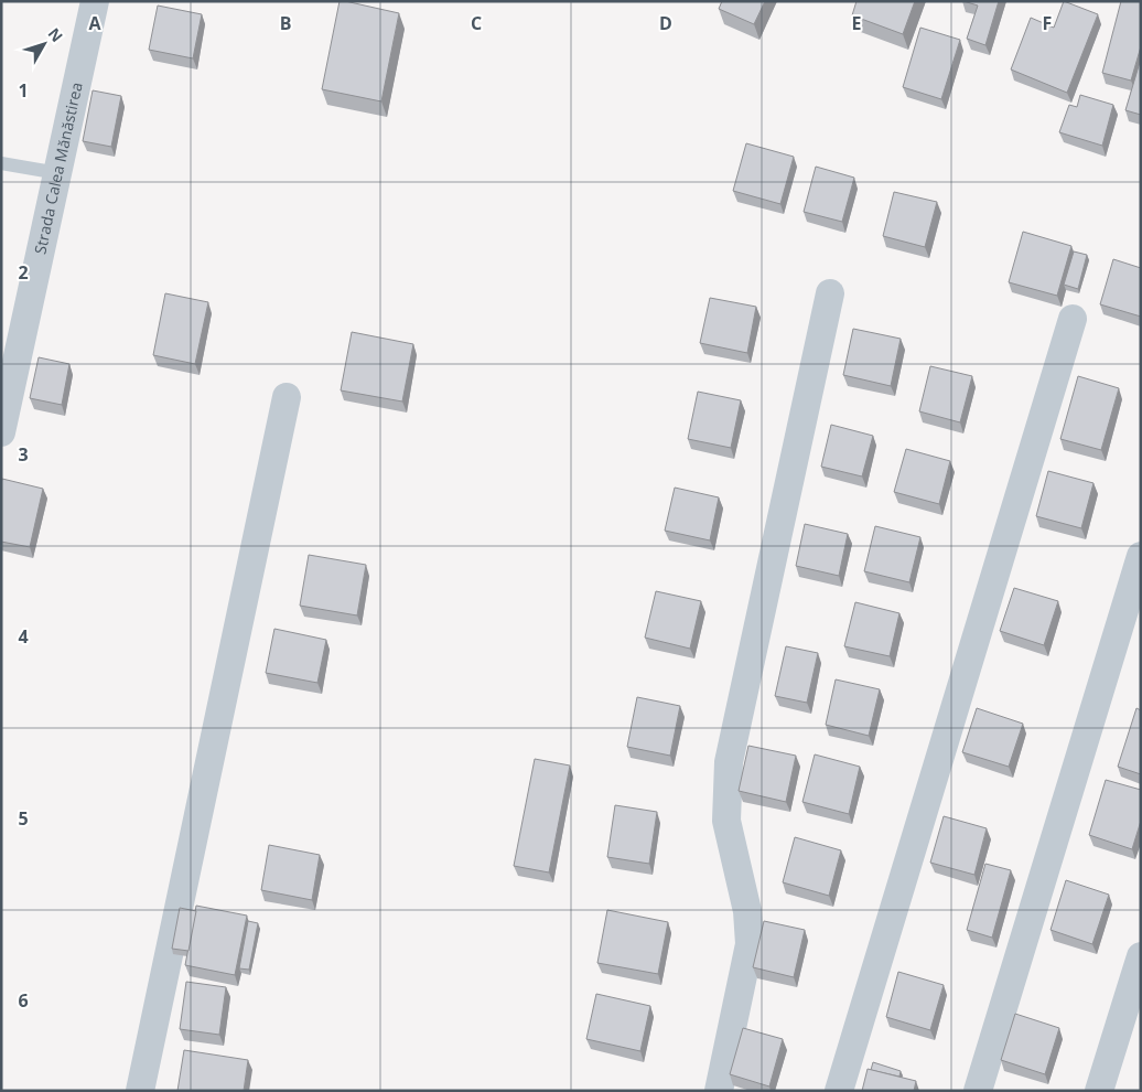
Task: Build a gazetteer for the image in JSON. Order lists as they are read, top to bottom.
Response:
{
  "streets": {
    "street": ["Strada Calea Mănăstirea"]
  },
  "north": "top right",
  "grid": {
    "columns": [
      "A",
      "B",
      "C",
      "D",
      "E",
      "F"
    ],
    "rows": [
      "1",
      "2",
      "3",
      "4",
      "5",
      "6"
    ]
  }
}
